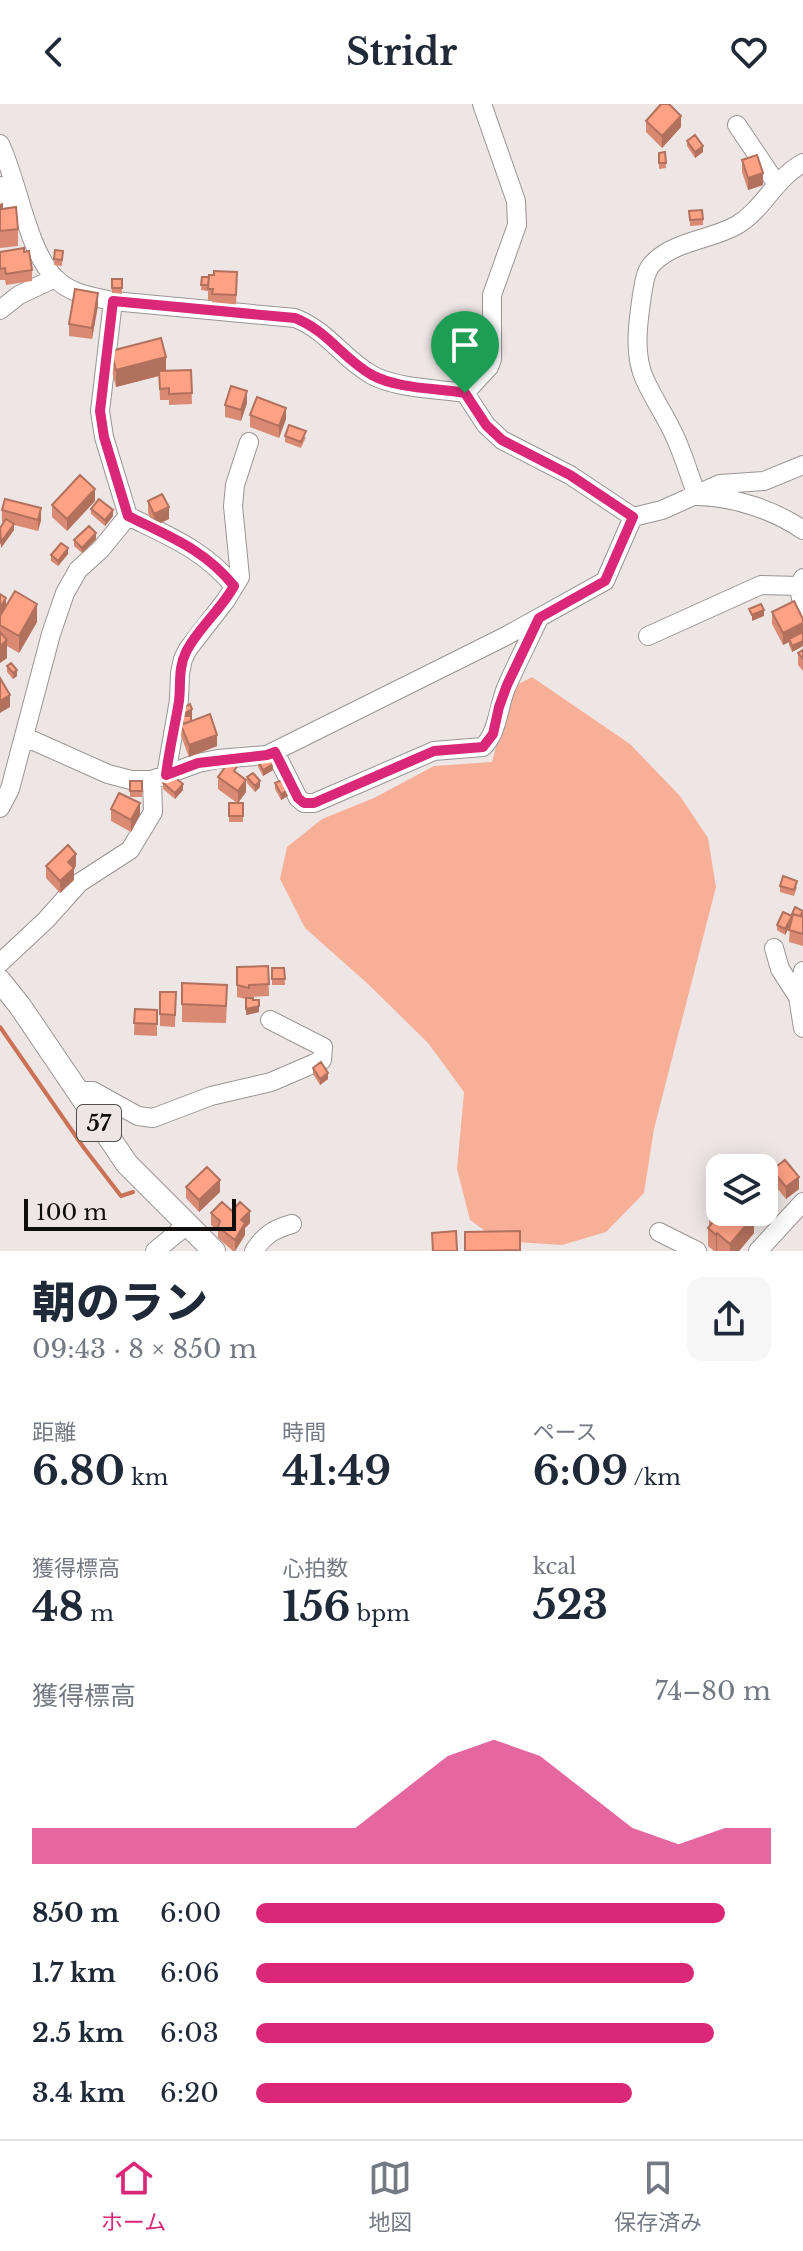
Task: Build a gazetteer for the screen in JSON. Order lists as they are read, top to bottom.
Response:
{
  "streets": {
    "main road": ["57"]
  },
  "scale_bar": "100 m",
  "page": {
    "header": "Stridr",
    "scale": "100 m",
    "heading": ["朝のラン", "09:43 · 8 × 850 m"],
    "stats": [
      ["距離", "6.80 km"],
      ["時間", "41:49"],
      ["ペース", "6:09 /km"],
      ["獲得標高", "48 m"],
      ["心拍数", "156 bpm"],
      ["kcal", "523"]
    ],
    "chart": ["獲得標高", "74–80 m"],
    "list": [
      {
        "name": "850 m",
        "note": "6:00"
      },
      {
        "name": "1.7 km",
        "note": "6:06"
      },
      {
        "name": "2.5 km",
        "note": "6:03"
      },
      {
        "name": "3.4 km",
        "note": "6:20"
      }
    ],
    "tabs": ["ホーム", "地図", "保存済み"]
  }
}
